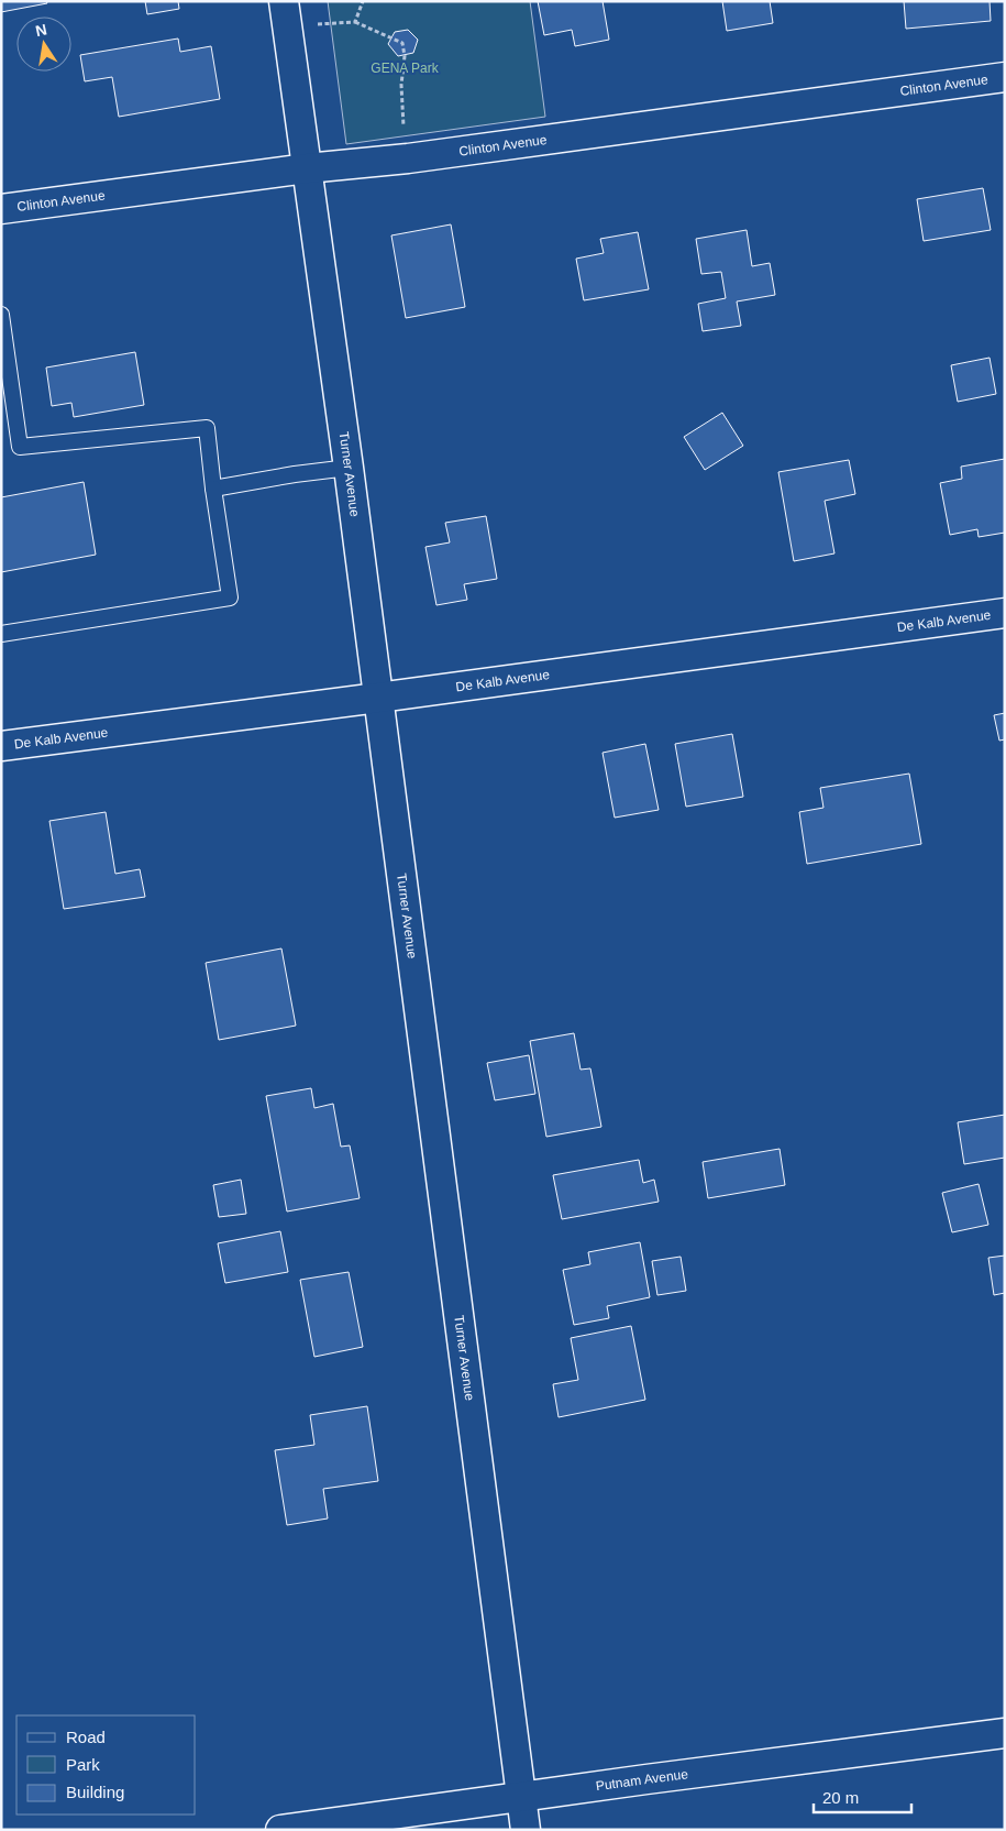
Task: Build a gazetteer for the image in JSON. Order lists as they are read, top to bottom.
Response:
{
  "streets": {
    "street": [
      "Clinton Avenue",
      "Turner Avenue",
      "De Kalb Avenue",
      "Putnam Avenue"
    ]
  },
  "crossings": [
    ["Clinton Avenue", "Turner Avenue"],
    ["Turner Avenue", "De Kalb Avenue"],
    ["Turner Avenue", "Putnam Avenue"]
  ],
  "parks": ["GENA Park"],
  "legend": ["Road", "Park", "Building"],
  "scale_bar": "20 m",
  "north": "top"
}
